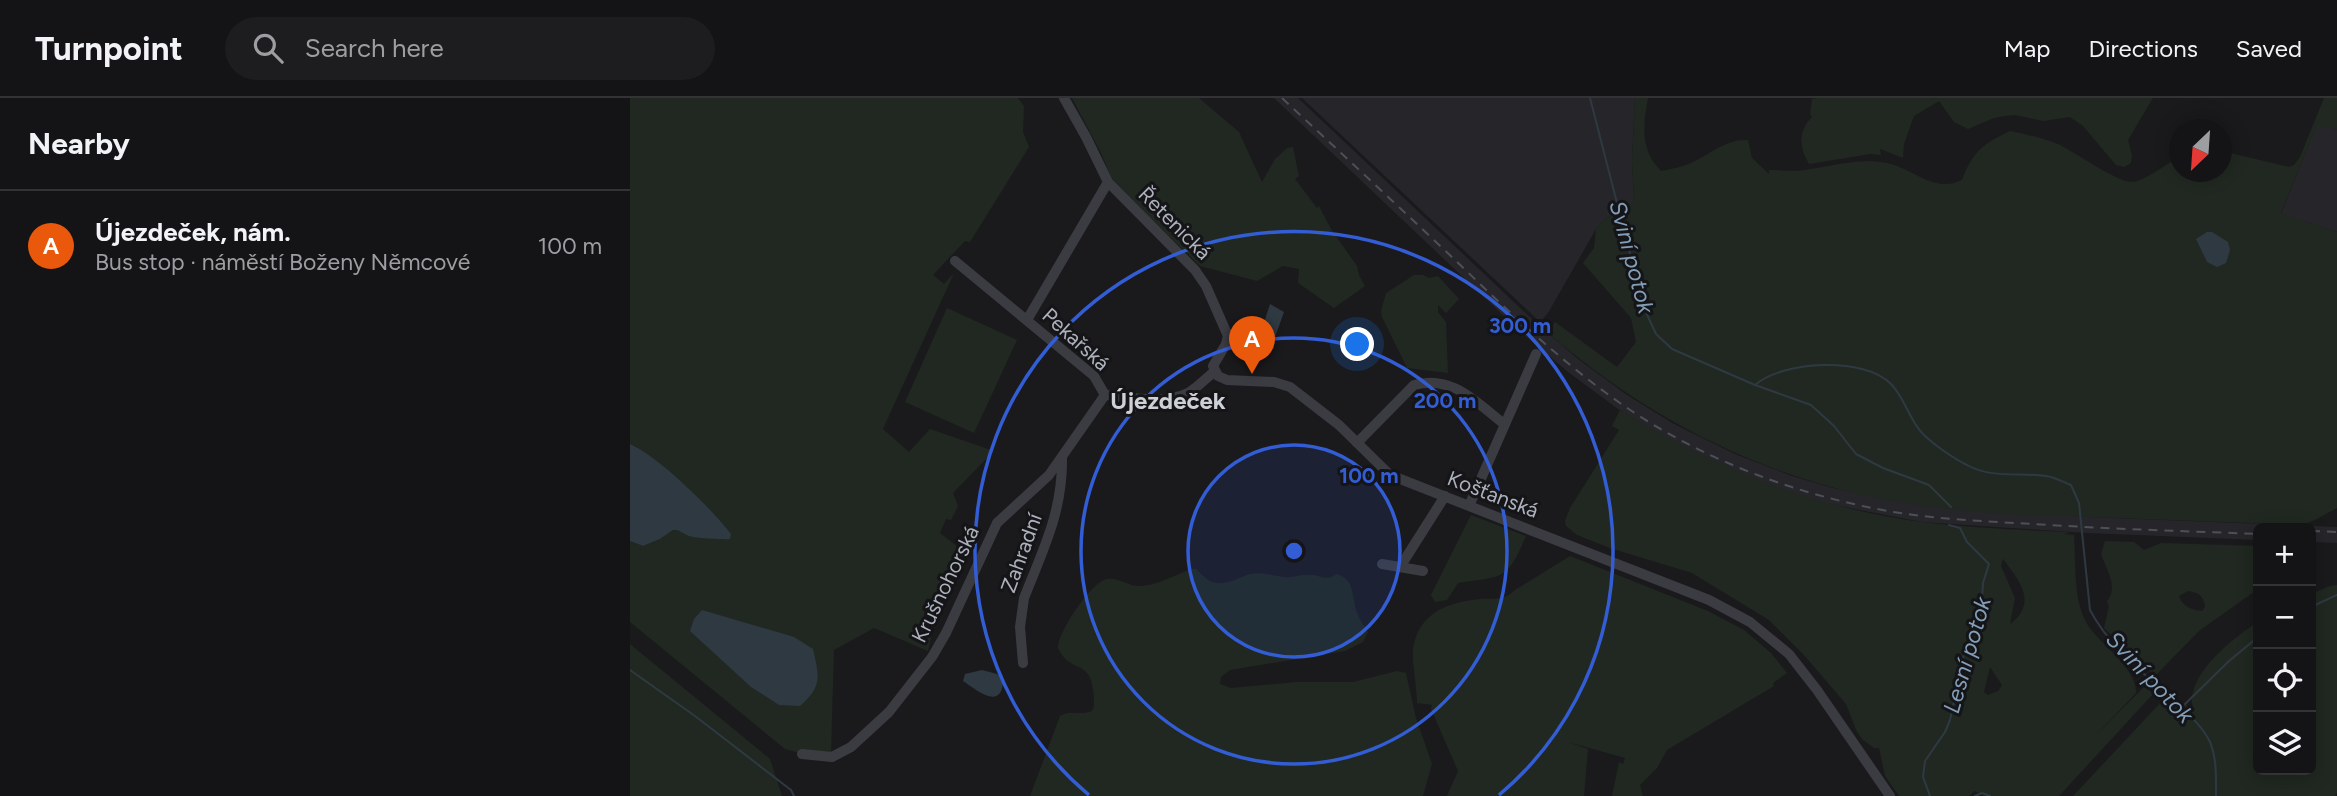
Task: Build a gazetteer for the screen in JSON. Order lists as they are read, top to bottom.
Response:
{
  "streets": {
    "street": [
      "Řetenická",
      "Pekařská",
      "Košťanská",
      "Zahradní",
      "Krušnohorská"
    ]
  },
  "crossings": [
    ["Řetenická", "Pekařská"],
    ["Řetenická", "Košťanská"],
    ["Pekařská", "Košťanská"],
    ["Pekařská", "Krušnohorská"],
    ["Zahradní", "Krušnohorská"]
  ],
  "districts": ["Újezdeček"],
  "water": ["Sviní potok", "Lesní potok"],
  "north": "bottom left",
  "page": {
    "header": "Turnpoint",
    "search": "Search here",
    "nav": ["Map", "Directions", "Saved"],
    "heading": "Nearby",
    "list": [
      {
        "mark": "A",
        "name": "Újezdeček, nám.",
        "note": "Bus stop · náměstí Boženy Němcové",
        "value": "100 m"
      }
    ],
    "pins": "A",
    "map_buttons": ["+", "−"]
  },
  "rings": ["300 m", "200 m", "100 m"]
}
